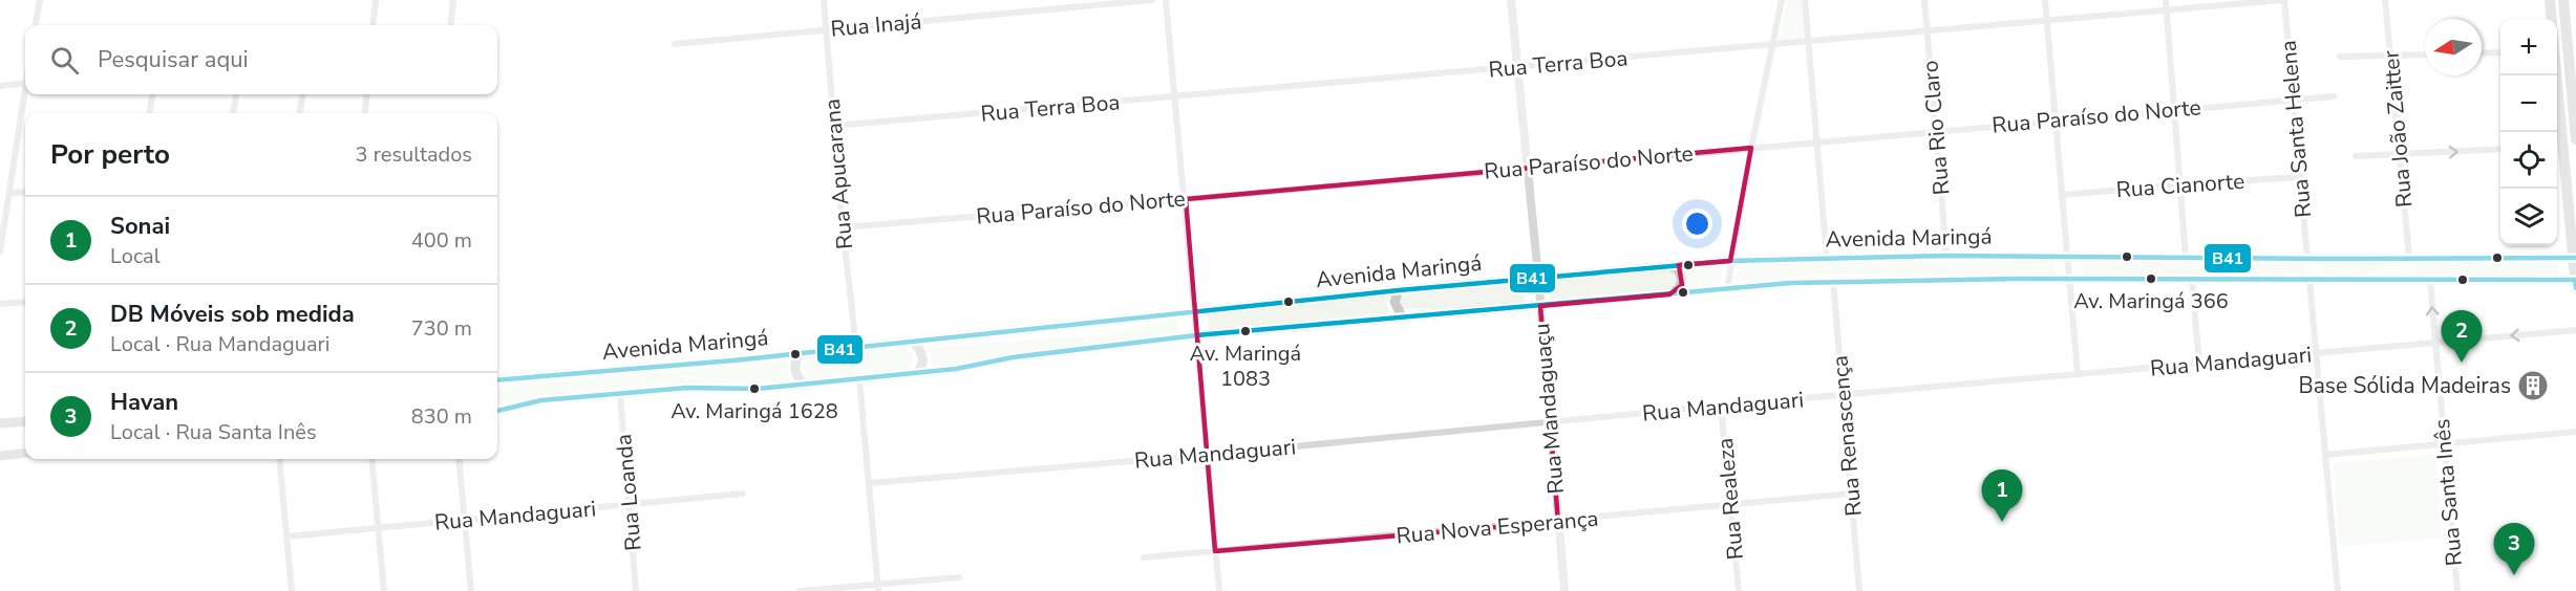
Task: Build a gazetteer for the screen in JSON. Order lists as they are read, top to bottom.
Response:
{
  "streets": {
    "main road": ["Avenida Maringá"],
    "street": [
      "Rua Inajá",
      "Rua Terra Boa",
      "Rua Paraíso do Norte",
      "Rua Rio Claro",
      "Rua Santa Helena",
      "Rua João Zaitter",
      "Rua Apucarana",
      "Rua Cianorte",
      "Rua Mandaguari",
      "Rua Mandaguaçu",
      "Rua Renascença",
      "Rua Loanda",
      "Rua Santa Inês",
      "Rua Realeza",
      "Rua Nova Esperança"
    ]
  },
  "crossings": [
    ["Rua Inajá", "Rua Apucarana"],
    ["Rua Terra Boa", "Rua Rio Claro"],
    ["Rua Terra Boa", "Rua Santa Helena"],
    ["Rua Terra Boa", "Rua Apucarana"],
    ["Rua Terra Boa", "Rua Mandaguaçu"],
    ["Rua Paraíso do Norte", "Rua Rio Claro"],
    ["Rua Paraíso do Norte", "Rua Santa Helena"],
    ["Rua Paraíso do Norte", "Rua Apucarana"],
    ["Rua Paraíso do Norte", "Rua Mandaguaçu"],
    ["Rua Rio Claro", "Avenida Maringá"],
    ["Rua Santa Helena", "Rua Cianorte"],
    ["Rua Santa Helena", "Avenida Maringá"],
    ["Rua João Zaitter", "Avenida Maringá"],
    ["Rua Apucarana", "Avenida Maringá"],
    ["Avenida Maringá", "Rua Mandaguaçu"],
    ["Avenida Maringá", "Rua Renascença"],
    ["Avenida Maringá", "Rua Loanda"],
    ["Avenida Maringá", "Rua Santa Inês"],
    ["Rua Mandaguari", "Rua Mandaguaçu"],
    ["Rua Mandaguari", "Rua Renascença"],
    ["Rua Mandaguari", "Rua Loanda"],
    ["Rua Mandaguari", "Rua Santa Inês"],
    ["Rua Mandaguari", "Rua Realeza"],
    ["Rua Mandaguaçu", "Rua Nova Esperança"],
    ["Rua Renascença", "Rua Nova Esperança"],
    ["Rua Realeza", "Rua Nova Esperança"]
  ],
  "places": {
    "other": ["Av. Maringá 366", "Av. Maringá 1083", "Av. Maringá 1628"],
    "building": ["Base Sólida Madeiras"]
  },
  "lines": ["transit line B41"],
  "north": "left",
  "page": {
    "map_buttons": ["+", "−"],
    "search": "Pesquisar aqui",
    "heading": ["Por perto", "3 resultados"],
    "list": [
      {
        "mark": "1",
        "name": "Sonai",
        "note": "Local",
        "value": "400 m"
      },
      {
        "mark": "2",
        "name": "DB Móveis sob medida",
        "note": "Local · Rua Mandaguari",
        "value": "730 m"
      },
      {
        "mark": "3",
        "name": "Havan",
        "note": "Local · Rua Santa Inês",
        "value": "830 m"
      }
    ],
    "pins": ["2", "1", "3"]
  }
}
